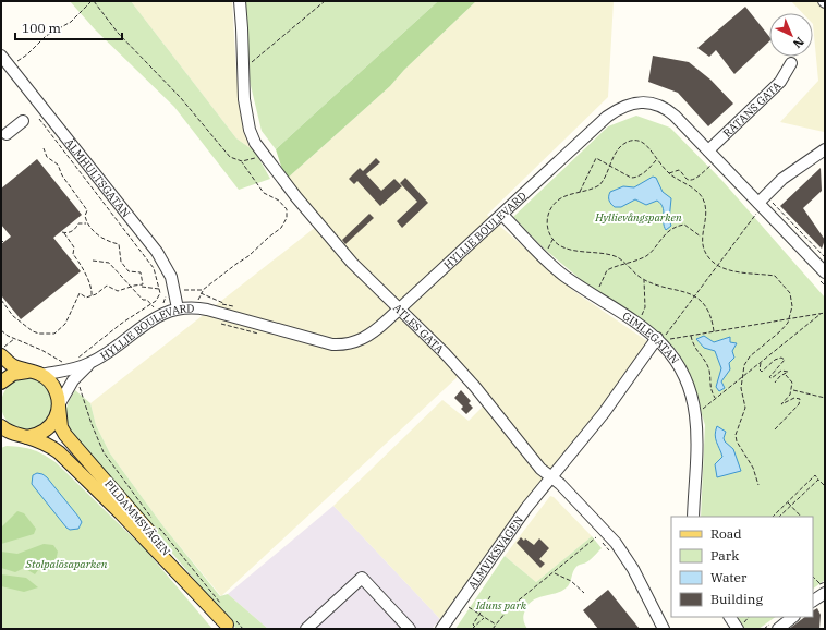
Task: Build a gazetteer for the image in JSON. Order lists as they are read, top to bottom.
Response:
{
  "streets": {
    "main road": ["PILDAMMSVÄGEN"],
    "street": [
      "RÄTANS GATA",
      "ÄLMHULTSGATAN",
      "HYLLIE BOULEVARD",
      "ATLES GATA",
      "GIMLEGATAN",
      "ALMVIKSVÄGEN"
    ]
  },
  "crossings": [
    ["RÄTANS GATA", "HYLLIE BOULEVARD"],
    ["ÄLMHULTSGATAN", "HYLLIE BOULEVARD"],
    ["HYLLIE BOULEVARD", "ATLES GATA"],
    ["HYLLIE BOULEVARD", "GIMLEGATAN"],
    ["HYLLIE BOULEVARD", "PILDAMMSVÄGEN"],
    ["ATLES GATA", "ALMVIKSVÄGEN"],
    ["GIMLEGATAN", "ALMVIKSVÄGEN"]
  ],
  "parks": ["Hyllievångsparken", "Stolpalösaparken", "Iduns park"],
  "legend": [
    "Road",
    "Park",
    "Water",
    "Building"
  ],
  "scale_bar": "100 m",
  "north": "bottom right"
}
